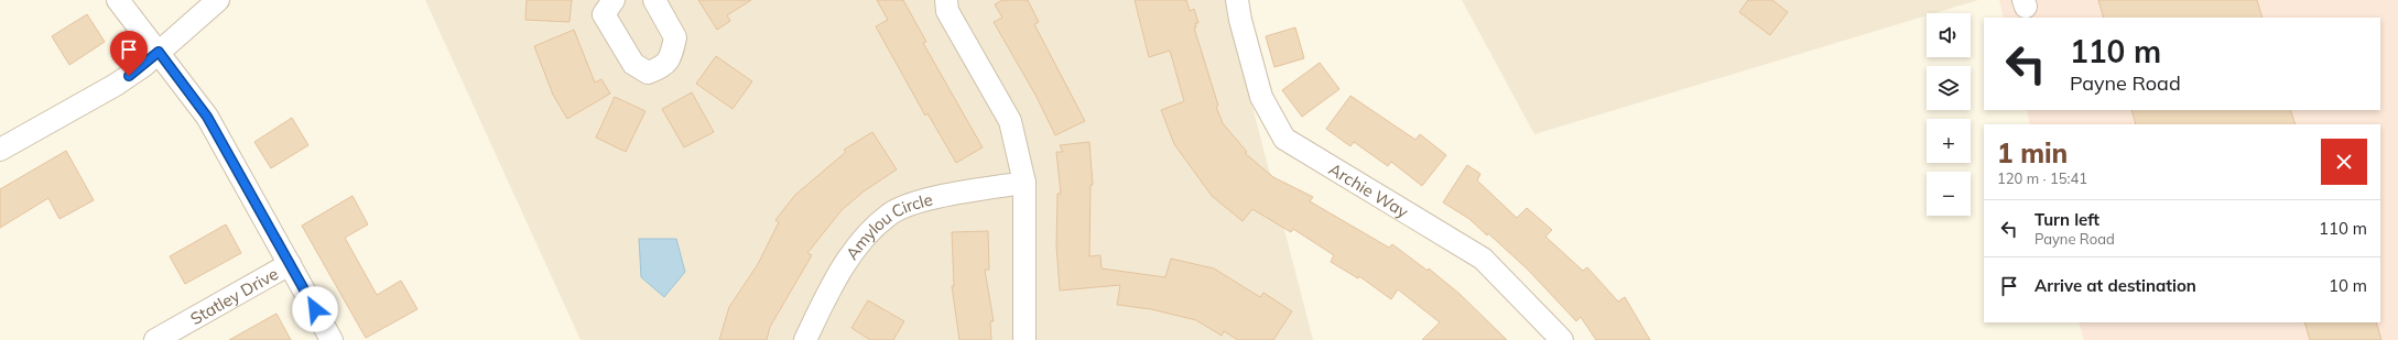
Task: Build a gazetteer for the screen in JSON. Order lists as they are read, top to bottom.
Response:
{
  "streets": {
    "street": ["Archie Way", "Amylou Circle", "Statley Drive"]
  },
  "page": {
    "map_buttons": ["+", "−"],
    "turn": ["110 m", "Payne Road"],
    "heading": ["1 min", "120 m · 15:41"],
    "list": [
      {
        "name": "Turn left",
        "note": "Payne Road",
        "value": "110 m"
      },
      {
        "name": "Arrive at destination",
        "value": "10 m"
      }
    ]
  }
}
